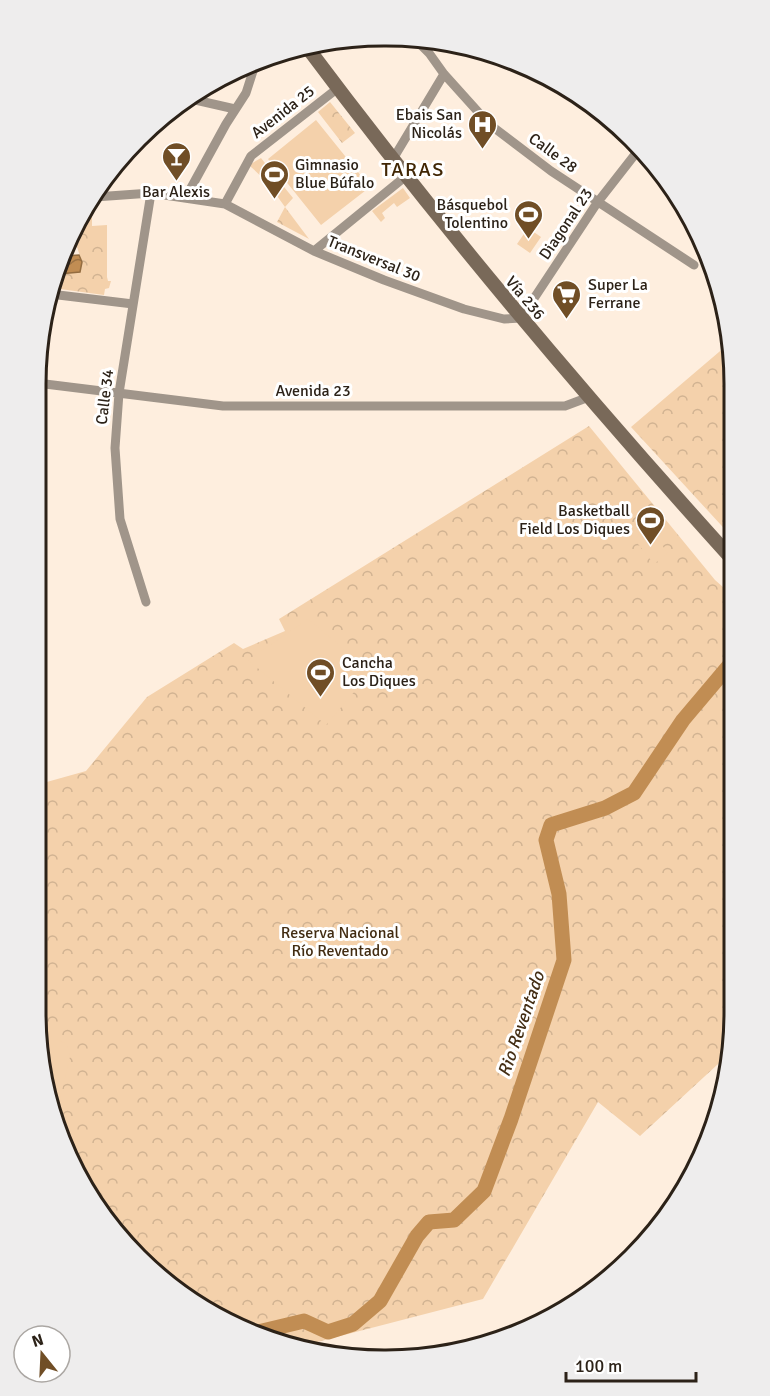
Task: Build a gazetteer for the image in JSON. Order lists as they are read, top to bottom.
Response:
{
  "streets": {
    "main road": ["Vía 236"],
    "street": [
      "Avenida 25",
      "Calle 28",
      "Diagonal 23",
      "Transversal 30",
      "Avenida 23",
      "Calle 34"
    ]
  },
  "crossings": [
    ["Avenida 25", "Transversal 30"],
    ["Avenida 25", "Vía 236"],
    ["Calle 28", "Diagonal 23"],
    ["Diagonal 23", "Transversal 30"],
    ["Diagonal 23", "Vía 236"],
    ["Transversal 30", "Vía 236"],
    ["Vía 236", "Avenida 23"],
    ["Avenida 23", "Calle 34"]
  ],
  "districts": ["TARAS"],
  "water": ["Rio Reventado"],
  "parks": ["Reserva Nacional Río Reventado"],
  "places": {
    "hospital": ["Ebais San Nicolás"],
    "bar": ["Bar Alexis"],
    "sports": [
      "Gimnasio Blue Búfalo",
      "Básquebol Tolentino",
      "Basketball Field Los Diques",
      "Cancha Los Diques"
    ],
    "supermarket": ["Super La Ferrane"]
  },
  "scale_bar": "100 m",
  "north": "top"
}
